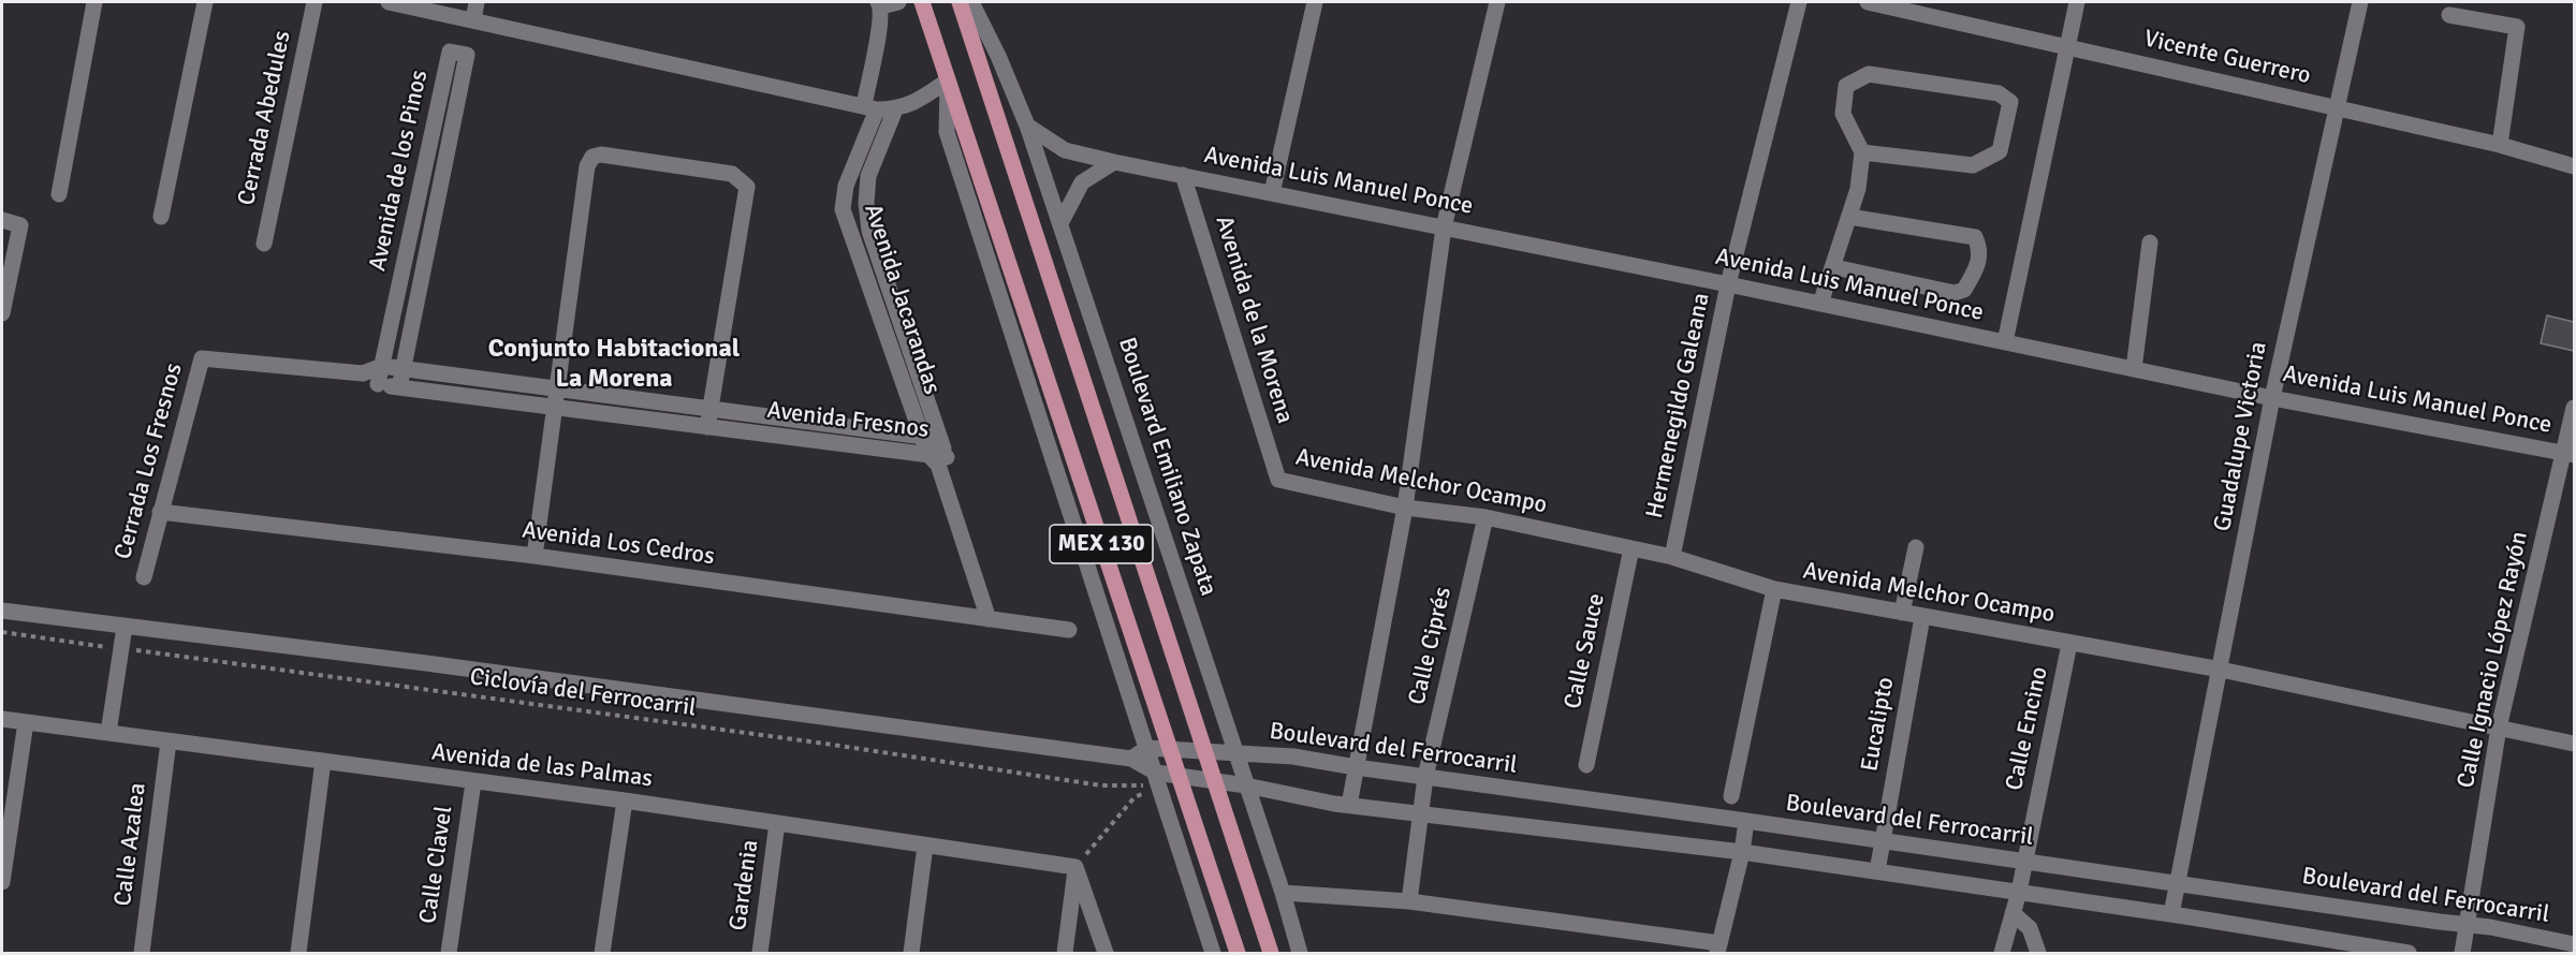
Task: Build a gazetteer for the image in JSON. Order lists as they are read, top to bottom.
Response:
{
  "streets": {
    "main road": ["MEX 130"],
    "street": [
      "Vicente Guerrero",
      "Cerrada Abedules",
      "Avenida de los Pinos",
      "Avenida Luis Manuel Ponce",
      "Avenida Jacarandas",
      "Avenida de la Morena",
      "Hermenegildo Galeana",
      "Avenida Fresnos",
      "Guadalupe Victoria",
      "Cerrada Los Fresnos",
      "Boulevard Emiliano Zapata",
      "Avenida Melchor Ocampo",
      "Avenida Los Cedros",
      "Calle Ciprés",
      "Calle Sauce",
      "Calle Ignacio López Rayón",
      "Eucalipto",
      "Calle Encino",
      "Boulevard del Ferrocarril",
      "Avenida de las Palmas",
      "Calle Azalea",
      "Calle Clavel",
      "Gardenia"
    ],
    "path": ["Ciclovía del Ferrocarril"]
  },
  "crossings": [
    ["Vicente Guerrero", "Guadalupe Victoria"],
    ["Avenida de los Pinos", "Avenida Fresnos"],
    ["Avenida Luis Manuel Ponce", "Avenida de la Morena"],
    ["Avenida Luis Manuel Ponce", "Hermenegildo Galeana"],
    ["Avenida Luis Manuel Ponce", "Guadalupe Victoria"],
    ["Avenida Luis Manuel Ponce", "Boulevard Emiliano Zapata"],
    ["Avenida Luis Manuel Ponce", "Calle Ignacio López Rayón"],
    ["Avenida Jacarandas", "Avenida Fresnos"],
    ["Avenida Jacarandas", "Avenida Los Cedros"],
    ["Avenida de la Morena", "Avenida Melchor Ocampo"],
    ["Hermenegildo Galeana", "Avenida Melchor Ocampo"],
    ["Avenida Fresnos", "Cerrada Los Fresnos"],
    ["Guadalupe Victoria", "Avenida Melchor Ocampo"],
    ["Guadalupe Victoria", "Boulevard del Ferrocarril"],
    ["Cerrada Los Fresnos", "Avenida Los Cedros"],
    ["Boulevard Emiliano Zapata", "Boulevard del Ferrocarril"],
    ["Avenida Melchor Ocampo", "Calle Ciprés"],
    ["Avenida Melchor Ocampo", "Calle Sauce"],
    ["Avenida Melchor Ocampo", "Calle Ignacio López Rayón"],
    ["Avenida Melchor Ocampo", "Eucalipto"],
    ["Avenida Melchor Ocampo", "Calle Encino"],
    ["Calle Ciprés", "Boulevard del Ferrocarril"],
    ["Calle Ignacio López Rayón", "Boulevard del Ferrocarril"],
    ["Eucalipto", "Boulevard del Ferrocarril"],
    ["Calle Encino", "Boulevard del Ferrocarril"],
    ["Avenida de las Palmas", "Calle Azalea"],
    ["Avenida de las Palmas", "Calle Clavel"],
    ["Avenida de las Palmas", "Gardenia"]
  ],
  "districts": ["Conjunto Habitacional La Morena"]
}
